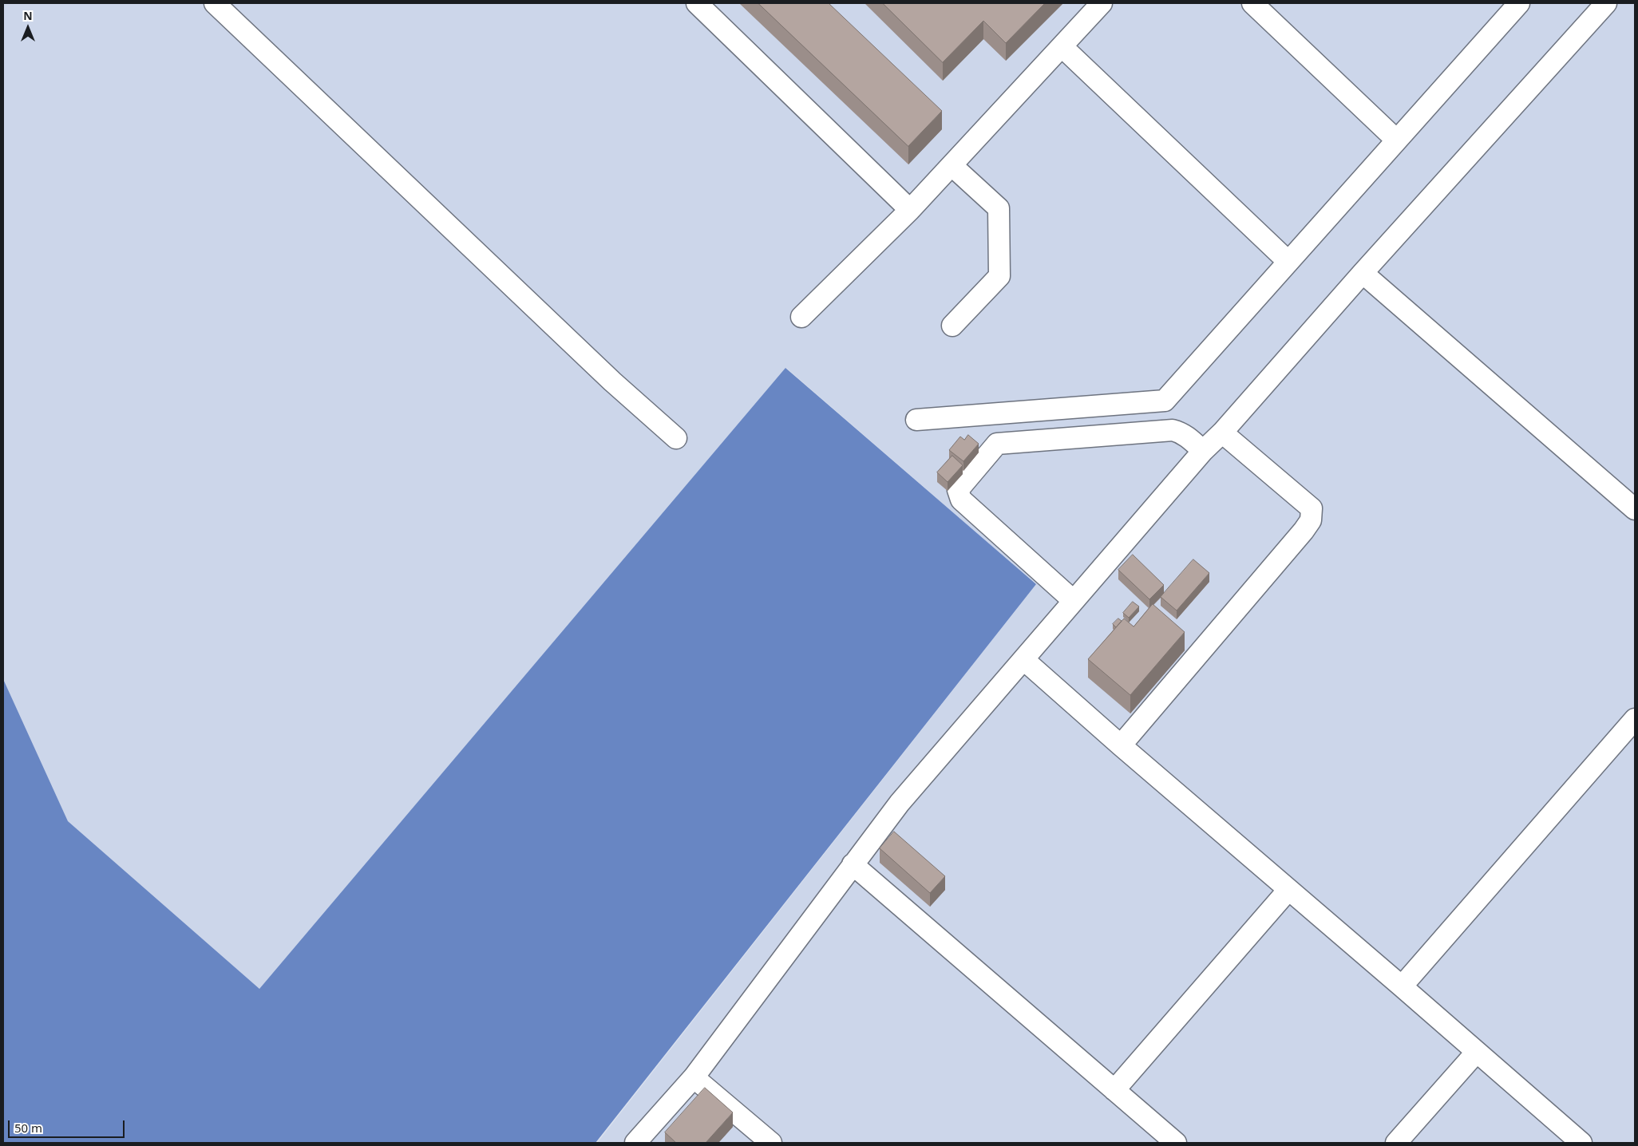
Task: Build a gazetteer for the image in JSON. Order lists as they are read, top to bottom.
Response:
{
  "scale_bar": "50 m",
  "north": "top"
}
